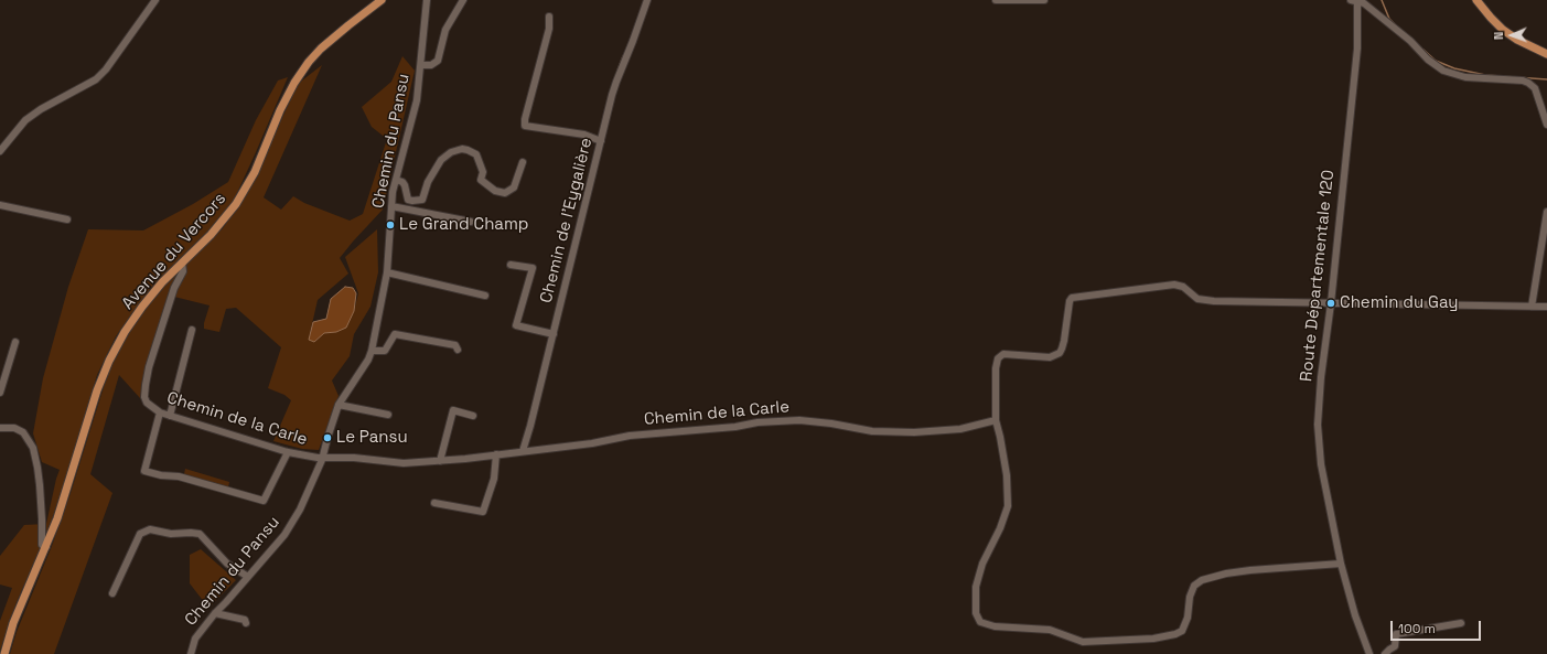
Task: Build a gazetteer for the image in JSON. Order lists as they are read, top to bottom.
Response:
{
  "streets": {
    "main road": ["Avenue du Vercors"],
    "street": [
      "Chemin du Pansu",
      "Chemin de l'Eygalière",
      "Route Départementale 120",
      "Chemin de la Carle"
    ]
  },
  "crossings": [
    ["Chemin du Pansu", "Chemin de la Carle"],
    ["Chemin de l'Eygalière", "Chemin de la Carle"],
    ["Avenue du Vercors", "Chemin de la Carle"]
  ],
  "places": ["Le Grand Champ", "Chemin du Gay", "Le Pansu"],
  "scale_bar": "100 m",
  "north": "left"
}
